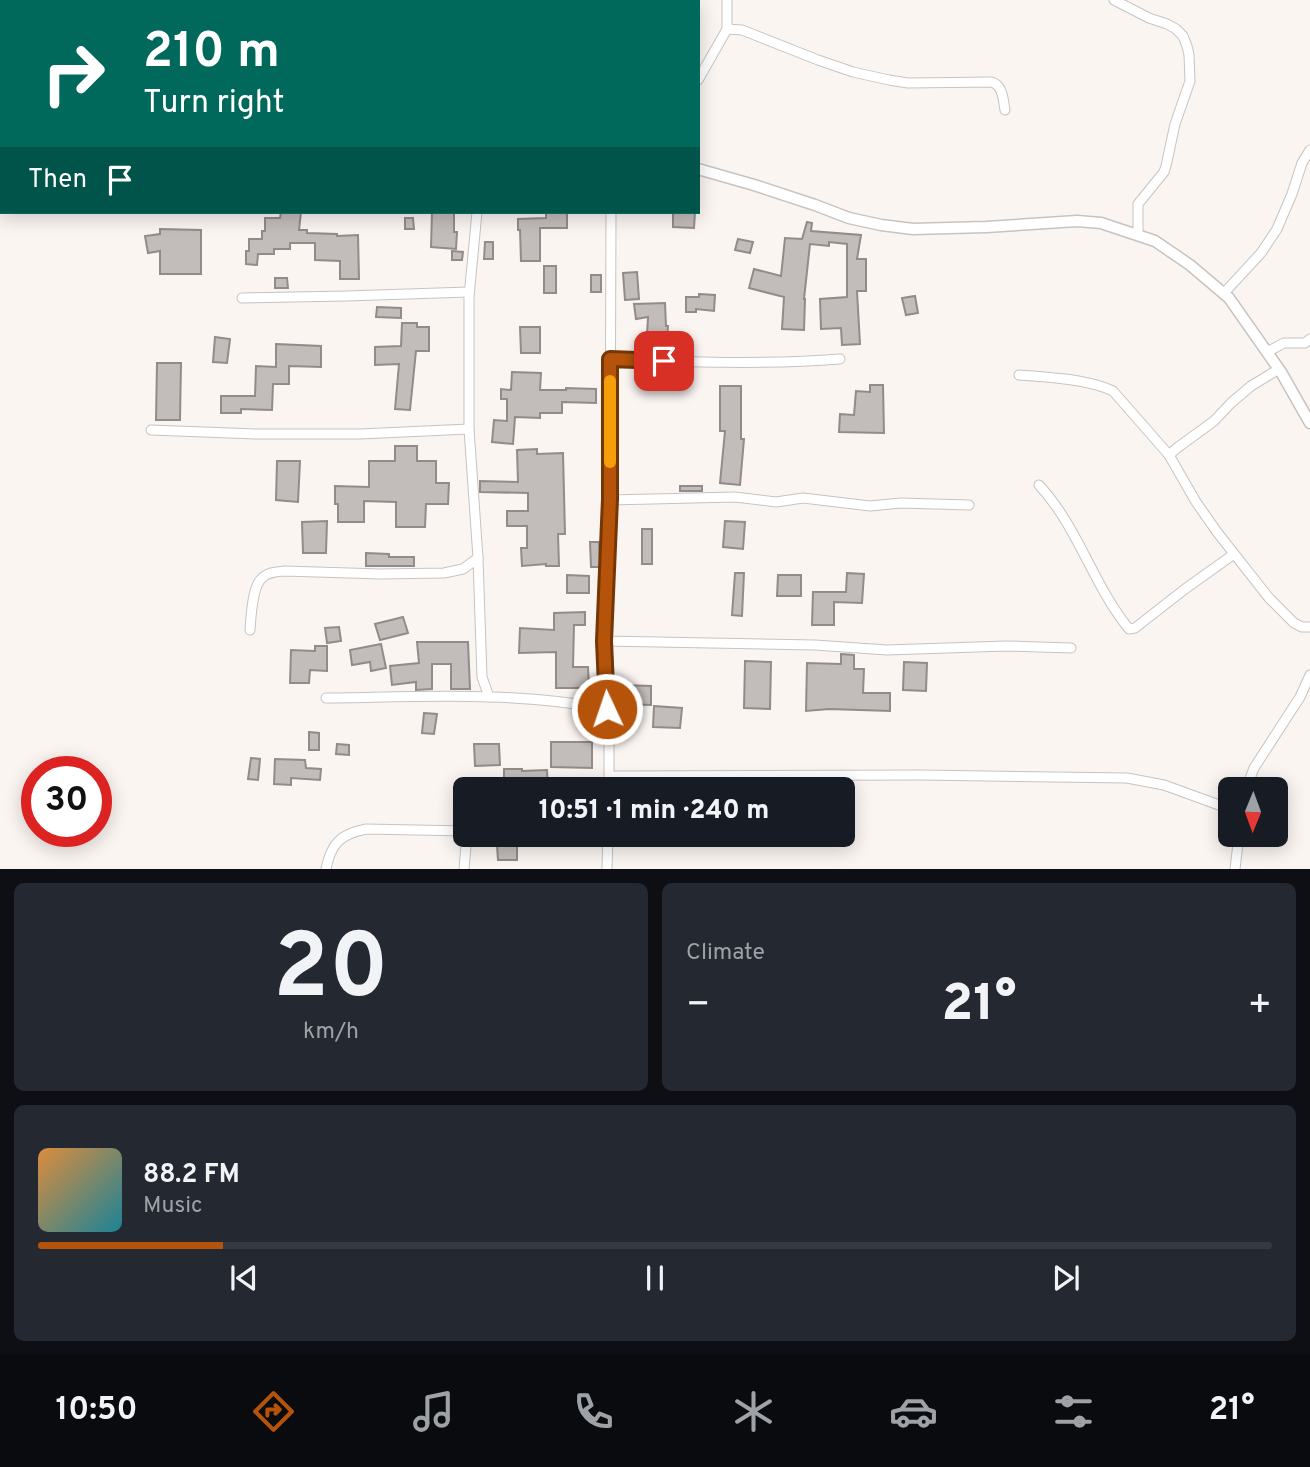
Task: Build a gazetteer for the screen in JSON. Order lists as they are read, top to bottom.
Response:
{
  "north": "bottom",
  "page": {
    "turn": ["210 m", "Turn right"],
    "then": "Then",
    "limit": "30",
    "trip": "10:51 · 1 min · 240 m",
    "tile": [
      ["20", "km/h"],
      "Climate"
    ],
    "heat": ["−", "21°", "+"],
    "song": ["88.2 FM", "Music"],
    "tabs": ["10:50", "21°"]
  }
}
